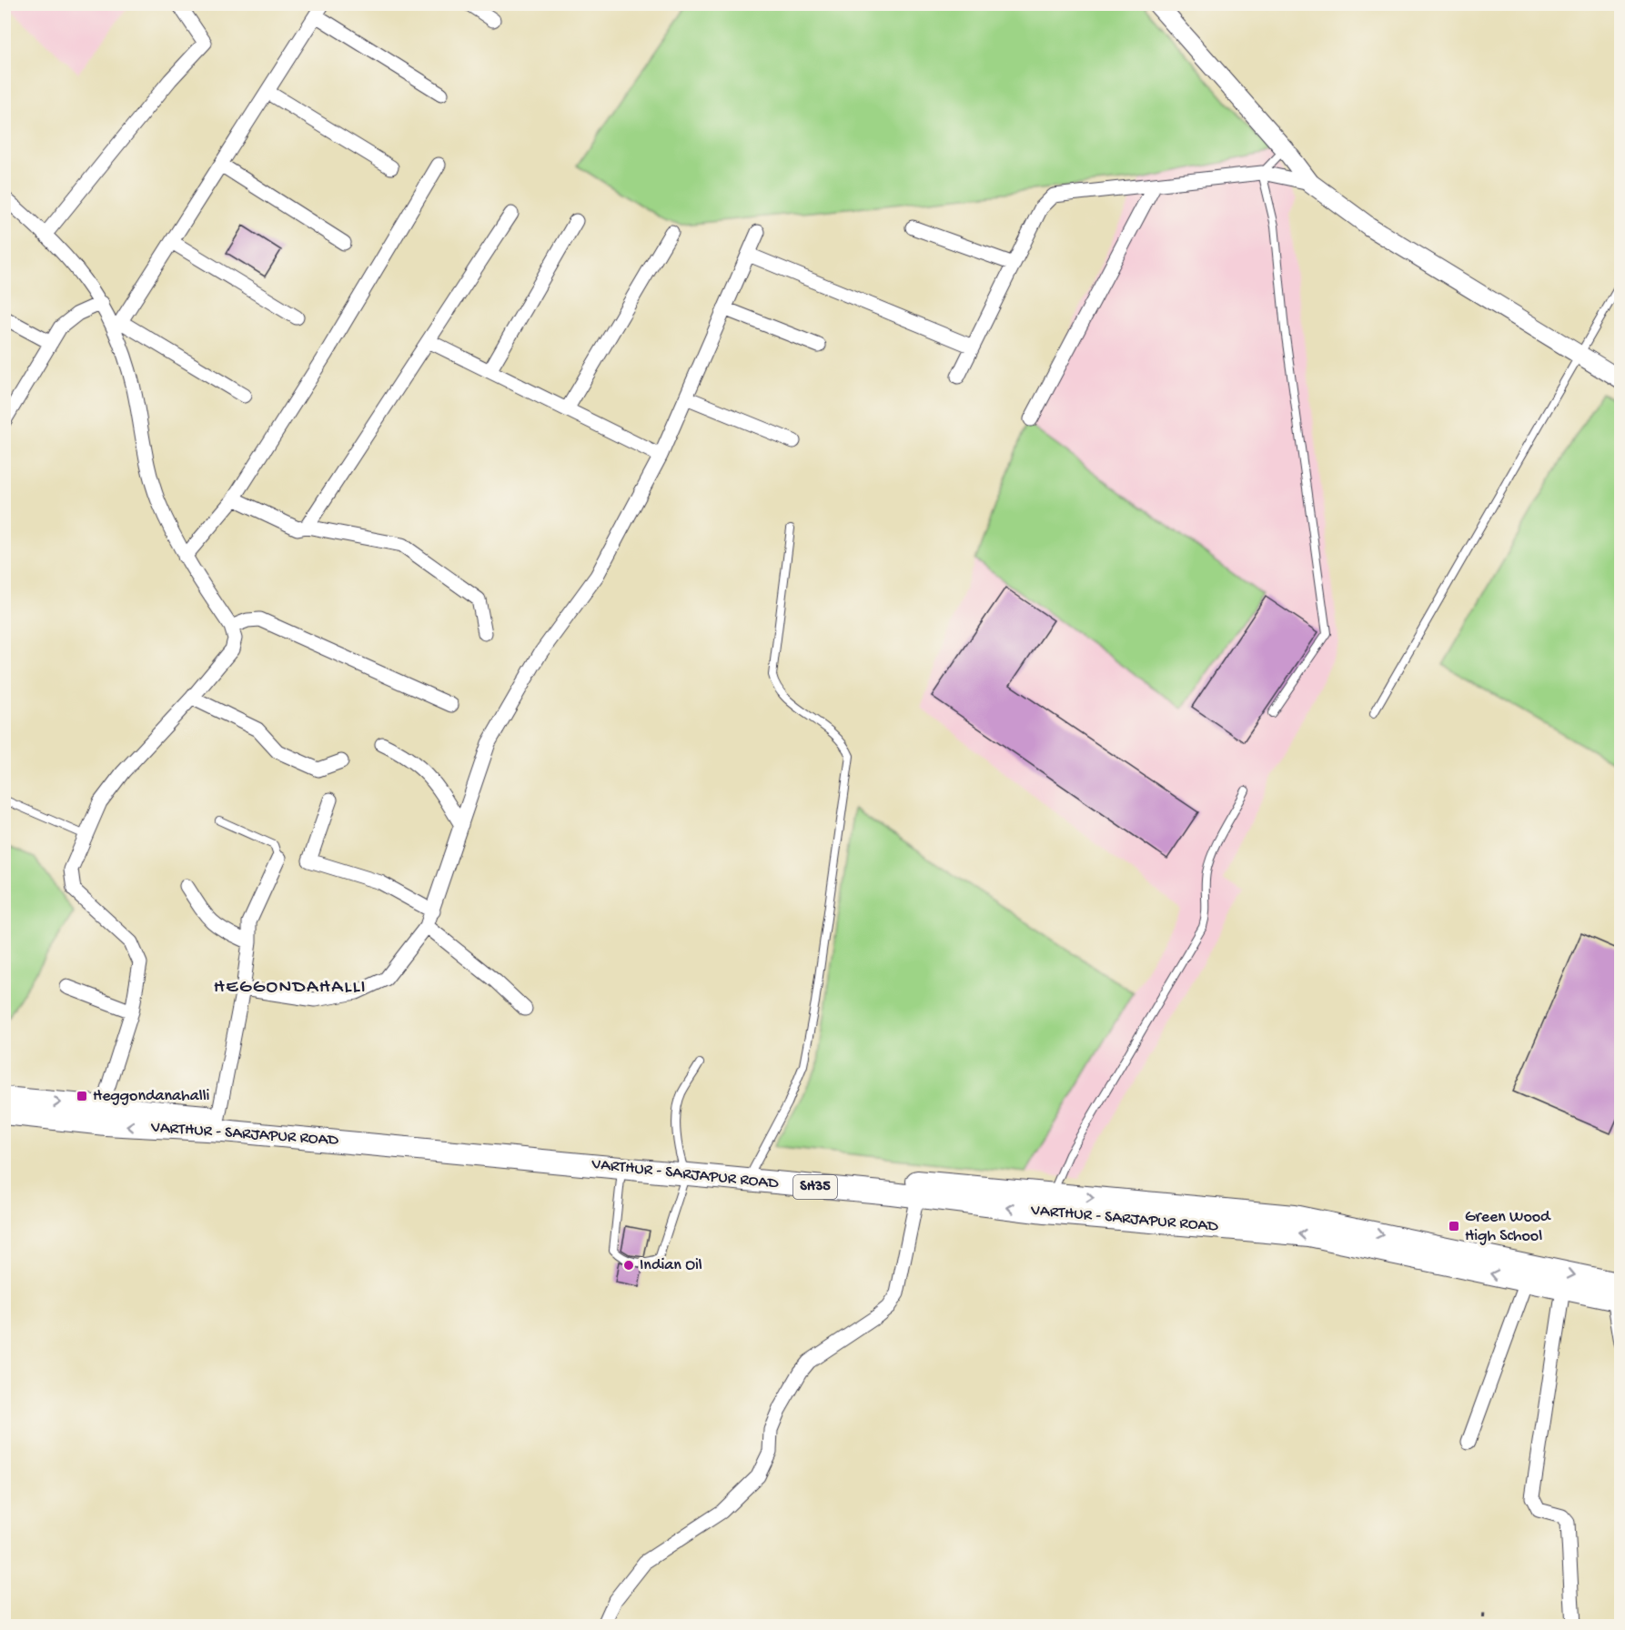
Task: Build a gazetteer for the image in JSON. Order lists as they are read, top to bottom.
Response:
{
  "streets": {
    "main road": ["VARTHUR - SARJAPUR ROAD", "SH35"]
  },
  "districts": ["HEGGONDAHALLI"],
  "places": {
    "transit": ["Heggondanahalli", "Green Wood High School"],
    "other": ["Indian Oil"]
  }
}
